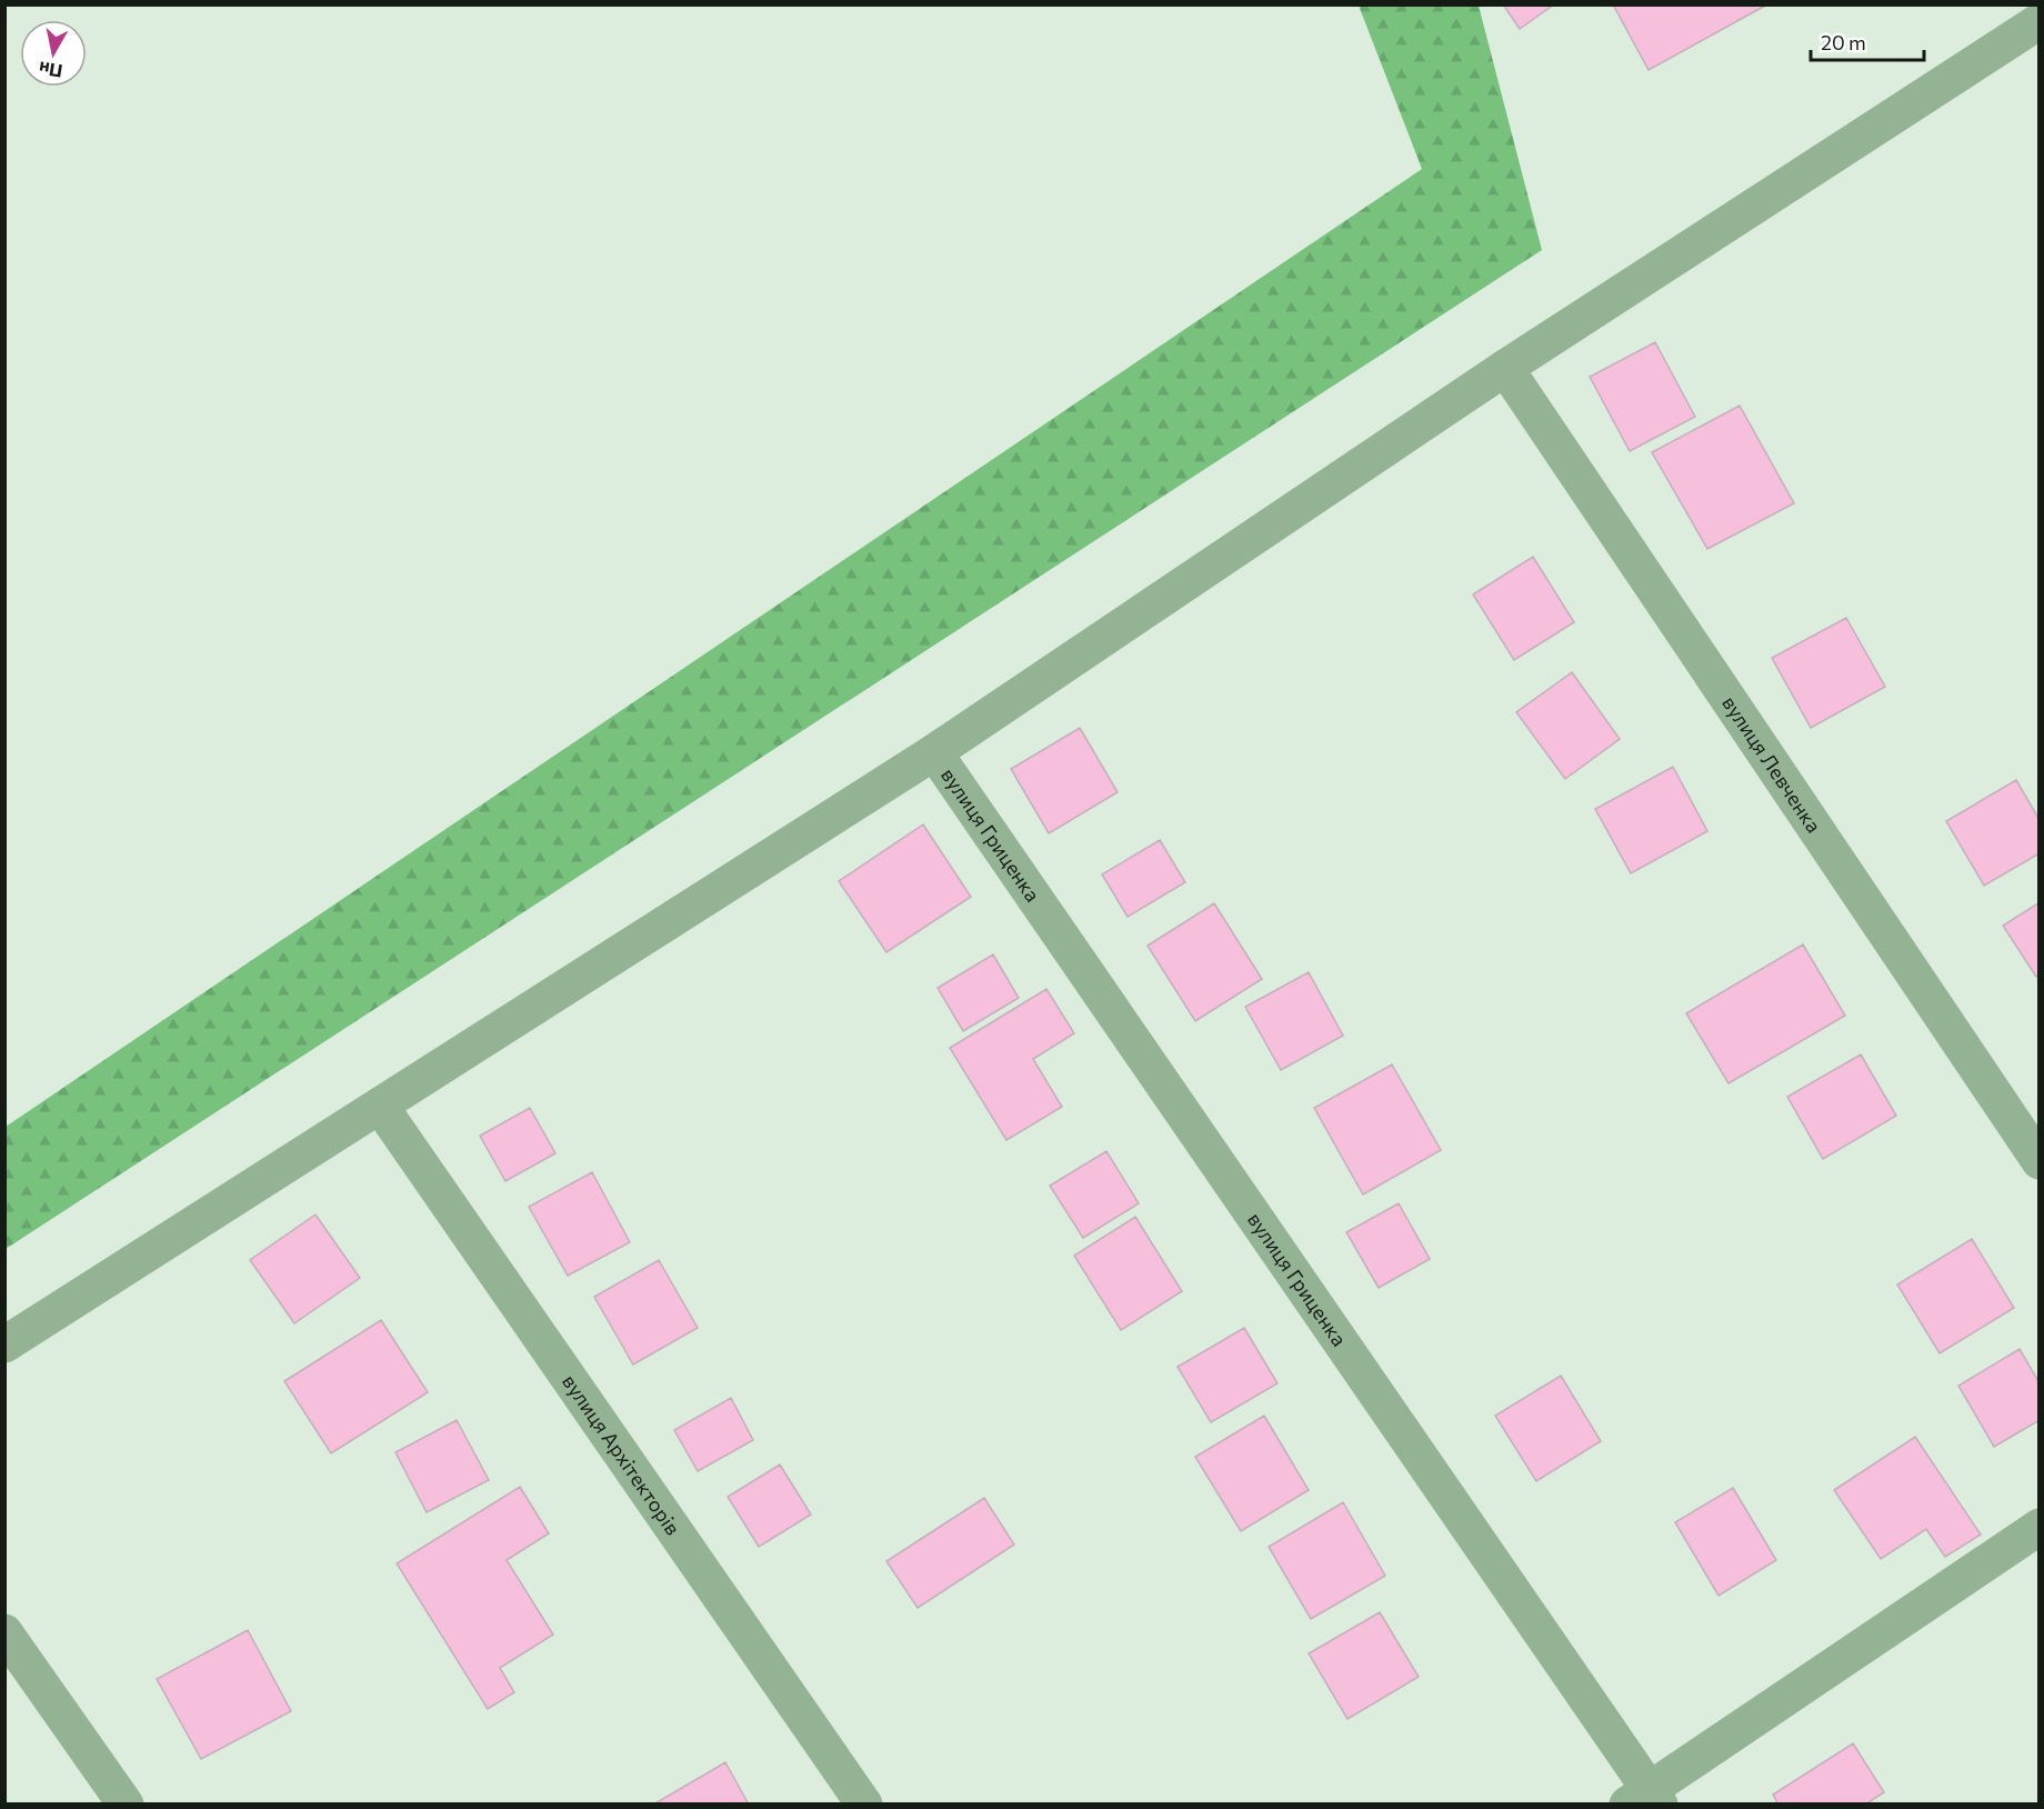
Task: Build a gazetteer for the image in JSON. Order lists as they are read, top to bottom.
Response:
{
  "streets": {
    "street": ["вулиця Левченка", "вулиця Гриценка", "вулиця Архітекторів"]
  },
  "scale_bar": "20 m",
  "north": "bottom"
}
